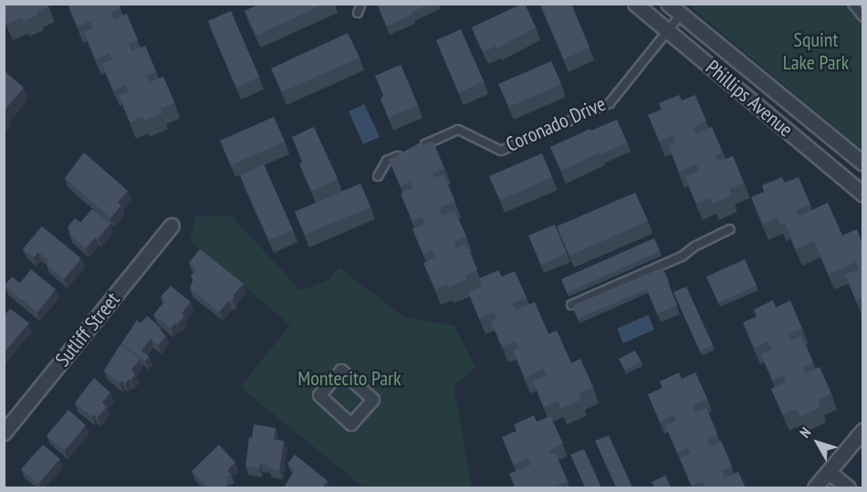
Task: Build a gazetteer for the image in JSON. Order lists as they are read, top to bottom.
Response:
{
  "streets": {
    "street": ["Phillips Avenue", "Sutliff Street"],
    "lane": ["Coronado Drive"]
  },
  "crossings": [
    ["Phillips Avenue", "Coronado Drive"]
  ],
  "parks": ["Squint Lake Park", "Montecito Park"],
  "north": "top left"
}
